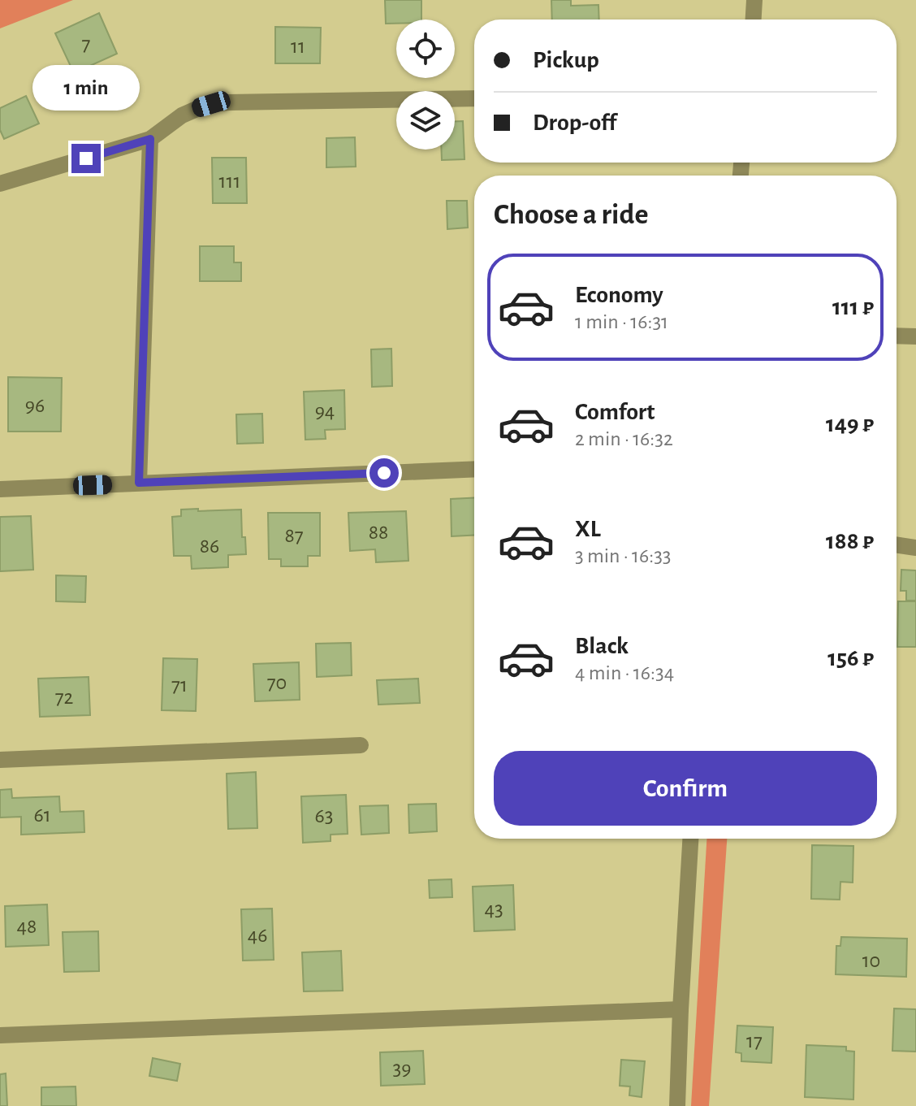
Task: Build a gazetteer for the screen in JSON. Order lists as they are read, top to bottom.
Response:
{
  "house_numbers": [
    "7",
    "11",
    "111",
    "96",
    "94",
    "88",
    "87",
    "86",
    "70",
    "71",
    "72",
    "61",
    "63",
    "43",
    "48",
    "46",
    "10",
    "17",
    "39"
  ],
  "page": {
    "banner": ["Pickup", "Drop-off"],
    "bubble": "1 min",
    "heading": "Choose a ride",
    "list": [
      {
        "name": "Economy",
        "note": "1 min · 16:31",
        "value": "111 ₽"
      },
      {
        "name": "Comfort",
        "note": "2 min · 16:32",
        "value": "149 ₽"
      },
      {
        "name": "XL",
        "note": "3 min · 16:33",
        "value": "188 ₽"
      },
      {
        "name": "Black",
        "note": "4 min · 16:34",
        "value": "156 ₽"
      }
    ],
    "buttons": "Confirm"
  }
}
